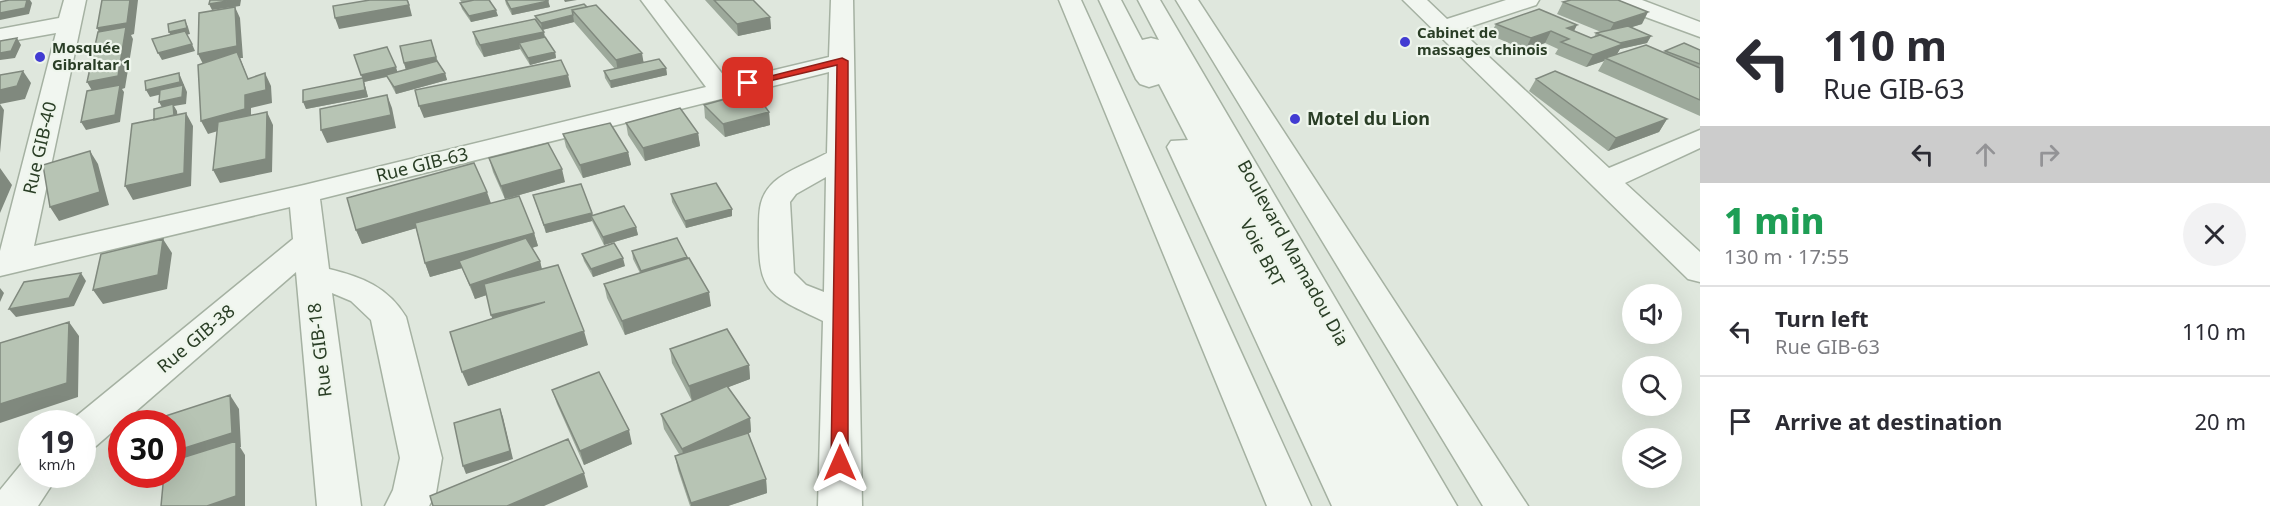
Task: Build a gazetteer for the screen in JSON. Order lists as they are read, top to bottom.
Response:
{
  "streets": {
    "street": [
      "Rue GIB-40",
      "Rue GIB-63",
      "Voie BRT",
      "Boulevard Mamadou Dia",
      "Rue GIB-38",
      "Rue GIB-18"
    ]
  },
  "crossings": [
    ["Rue GIB-40", "Rue GIB-63"],
    ["Rue GIB-63", "Rue GIB-18"],
    ["Rue GIB-38", "Rue GIB-18"]
  ],
  "places": ["Cabinet de massages chinois", "Mosquée Gibraltar 1", "Motel du Lion"],
  "page": {
    "turn": ["110 m", "Rue GIB-63"],
    "heading": ["1 min", "130 m · 17:55"],
    "list": [
      {
        "name": "Turn left",
        "note": "Rue GIB-63",
        "value": "110 m"
      },
      {
        "name": "Arrive at destination",
        "value": "20 m"
      }
    ],
    "speed": "19 km/h",
    "limit": "30"
  }
}
